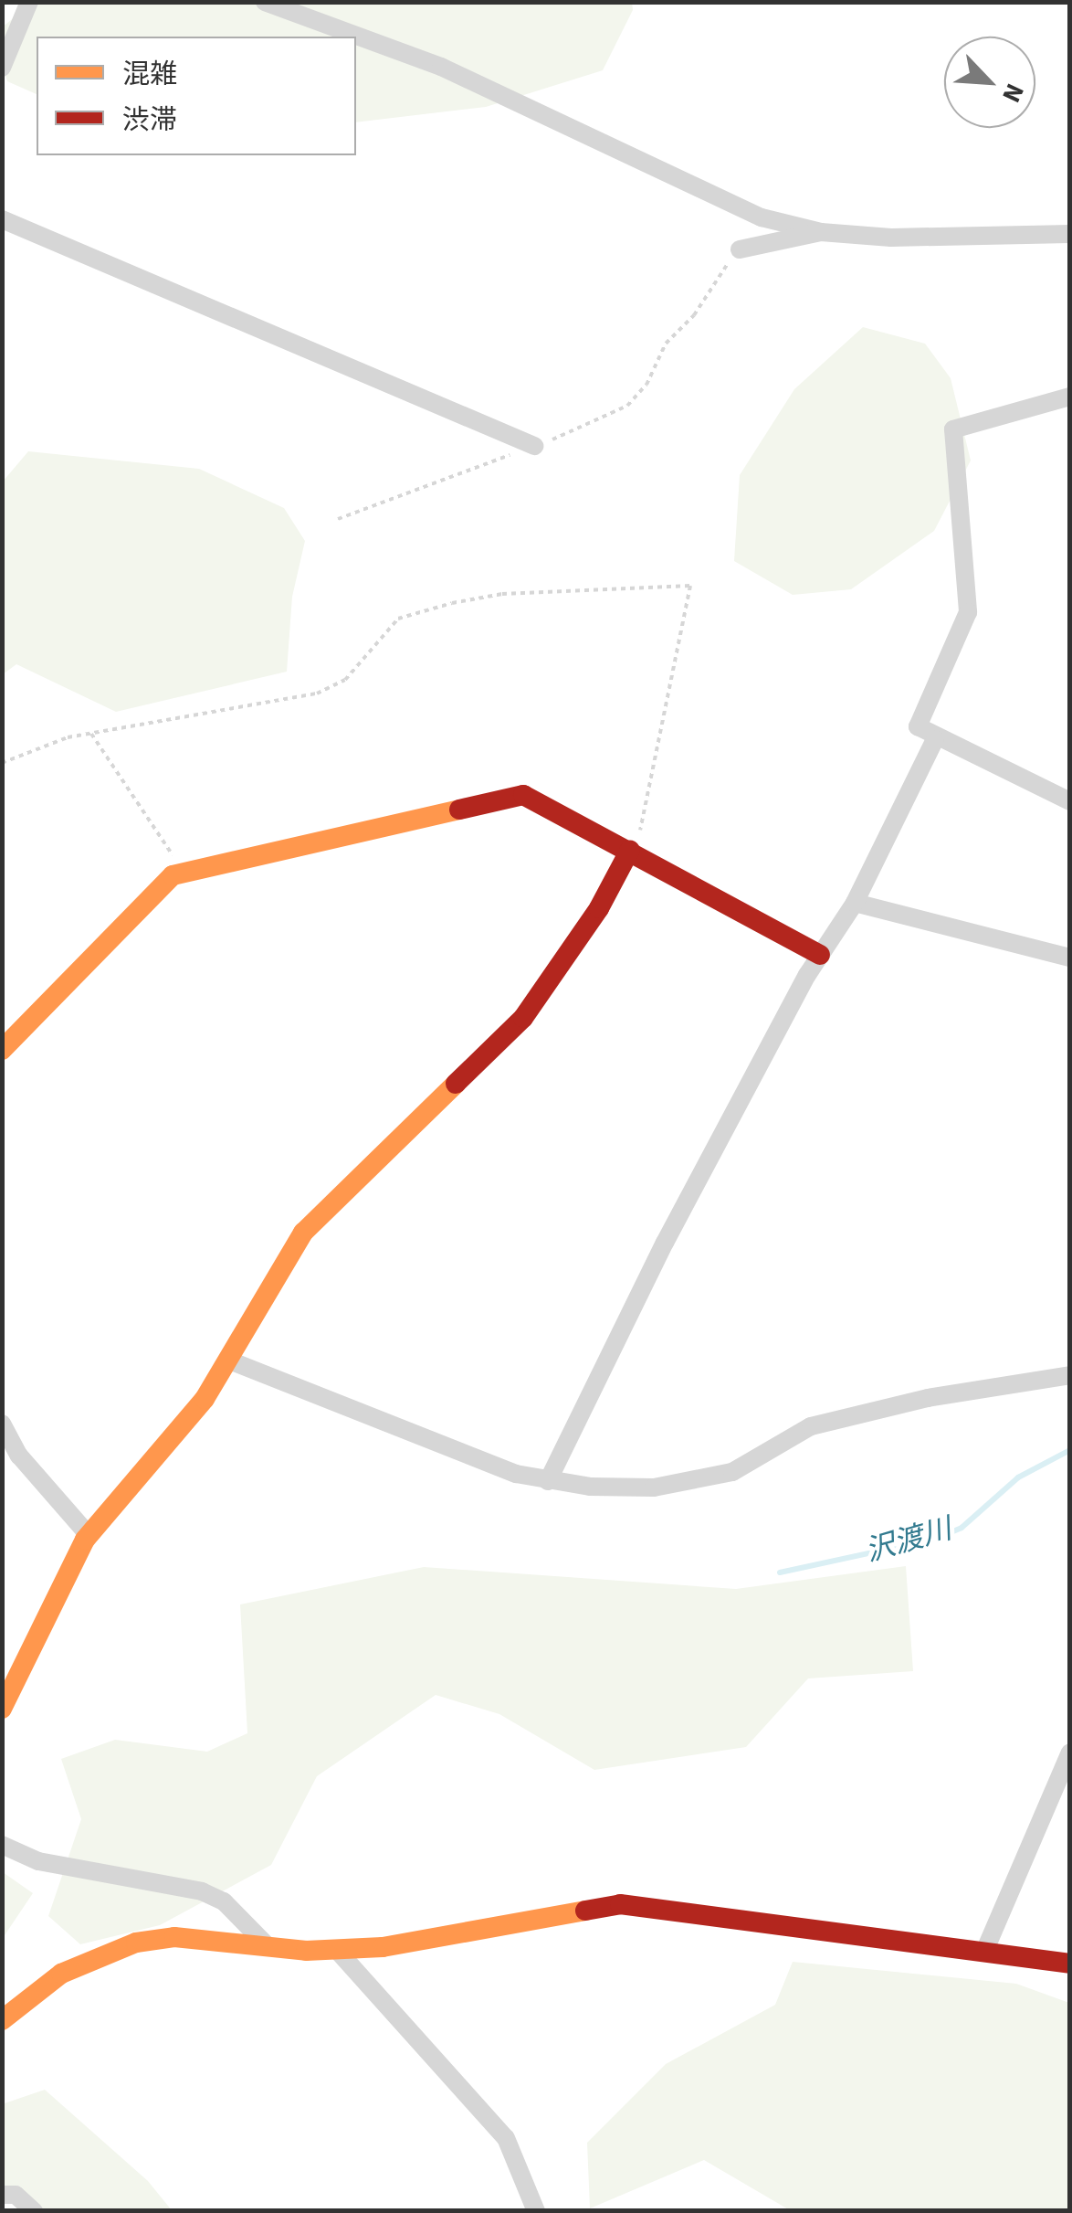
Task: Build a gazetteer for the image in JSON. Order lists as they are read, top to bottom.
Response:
{
  "water": ["沢渡川"],
  "legend": ["混雑", "渋滞"],
  "north": "bottom right"
}
